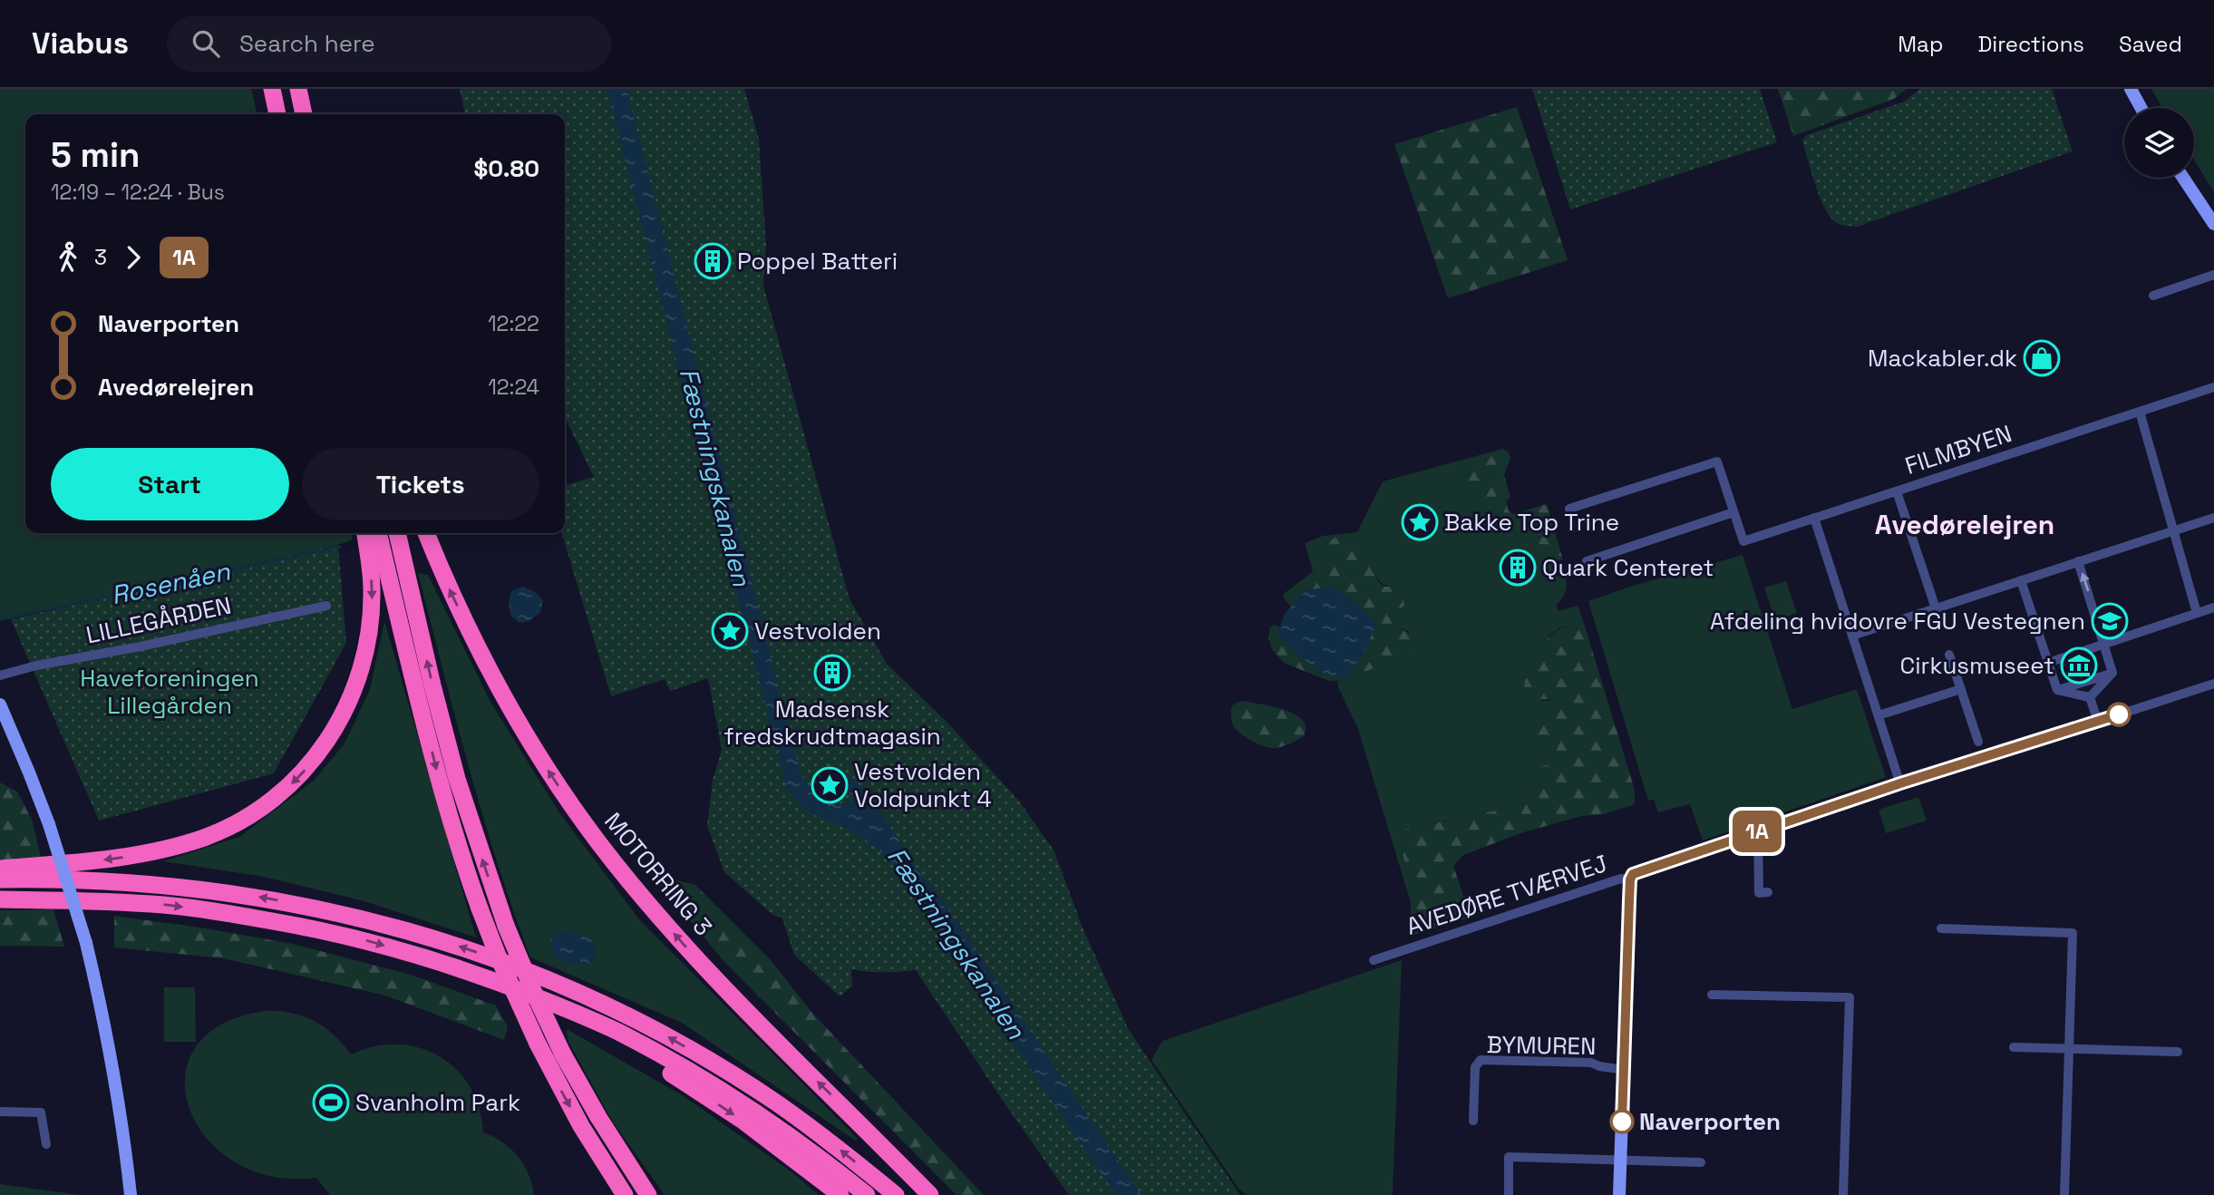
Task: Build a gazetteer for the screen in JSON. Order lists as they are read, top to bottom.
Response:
{
  "streets": {
    "highway": ["MOTORRING 3"],
    "street": [
      "FILMBYEN",
      "LILLEGÅRDEN",
      "AVEDØRE TVÆRVEJ",
      "BYMUREN"
    ]
  },
  "districts": ["Avedørelejren"],
  "water": ["Fæstningskanalen", "Rosenåen"],
  "parks": ["Haveforeningen Lillegården"],
  "places": {
    "building": ["Poppel Batteri", "Quark Centeret", "Madsensk fredskrudtmagasin"],
    "shop": ["Mackabler.dk"],
    "place": ["Bakke Top Trine", "Vestvolden", "Vestvolden Voldpunkt 4"],
    "school or university": ["Afdeling hvidovre FGU Vestegnen"],
    "museum": ["Cirkusmuseet"],
    "sports": ["Svanholm Park"],
    "other": ["Naverporten"]
  },
  "lines": ["bus line 1A"],
  "page": {
    "header": "Viabus",
    "search": "Search here",
    "nav": ["Map", "Directions", "Saved"],
    "on_map": "1A",
    "heading": ["5 min", "12:19 – 12:24 · Bus", "$0.80"],
    "legs": ["3", "1A"],
    "list": [
      {
        "name": "Naverporten",
        "value": "12:22"
      },
      {
        "name": "Avedørelejren",
        "value": "12:24"
      }
    ],
    "buttons": ["Start", "Tickets"]
  }
}
